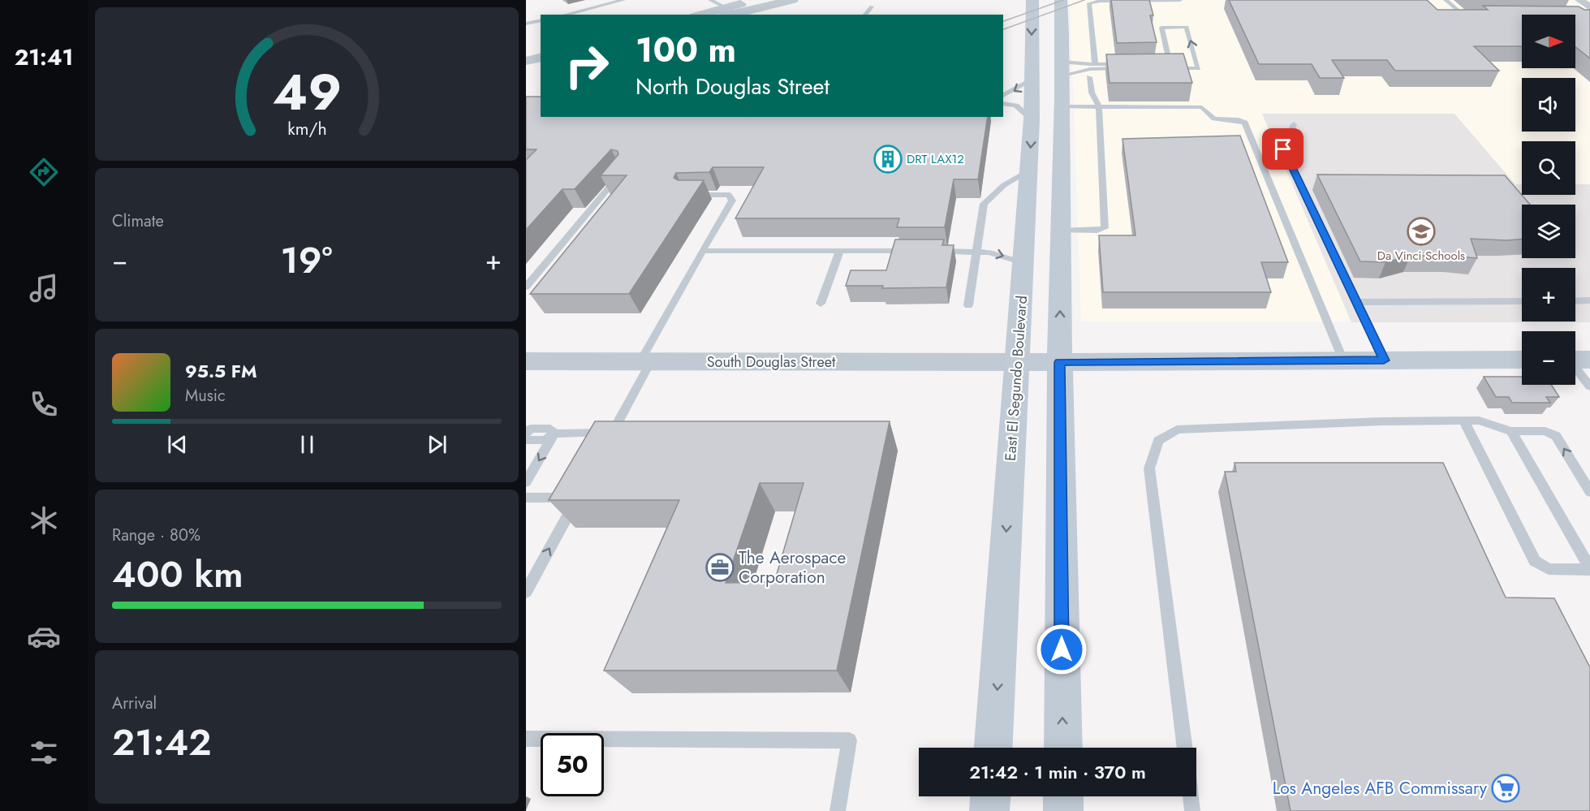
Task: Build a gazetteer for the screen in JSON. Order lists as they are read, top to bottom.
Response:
{
  "streets": {
    "main road": ["East El Segundo Boulevard"],
    "street": ["South Douglas Street"]
  },
  "crossings": [
    ["South Douglas Street", "East El Segundo Boulevard"]
  ],
  "places": {
    "building": ["DRT LAX12"],
    "school or university": ["Da Vinci Schools"],
    "office": ["The Aerospace Corporation"],
    "supermarket": ["Los Angeles AFB Commissary"]
  },
  "north": "right",
  "page": {
    "tabs": "21:41",
    "map_buttons": ["+", "−"],
    "turn": ["100 m", "North Douglas Street"],
    "tile": [
      "Climate",
      ["Range · 80%", "400 km"],
      ["Arrival", "21:42"]
    ],
    "heat": ["−", "19°", "+"],
    "song": ["95.5 FM", "Music"],
    "limit": "50",
    "trip": "21:42 · 1 min · 370 m",
    "gauge": ["49", "km/h"]
  }
}
